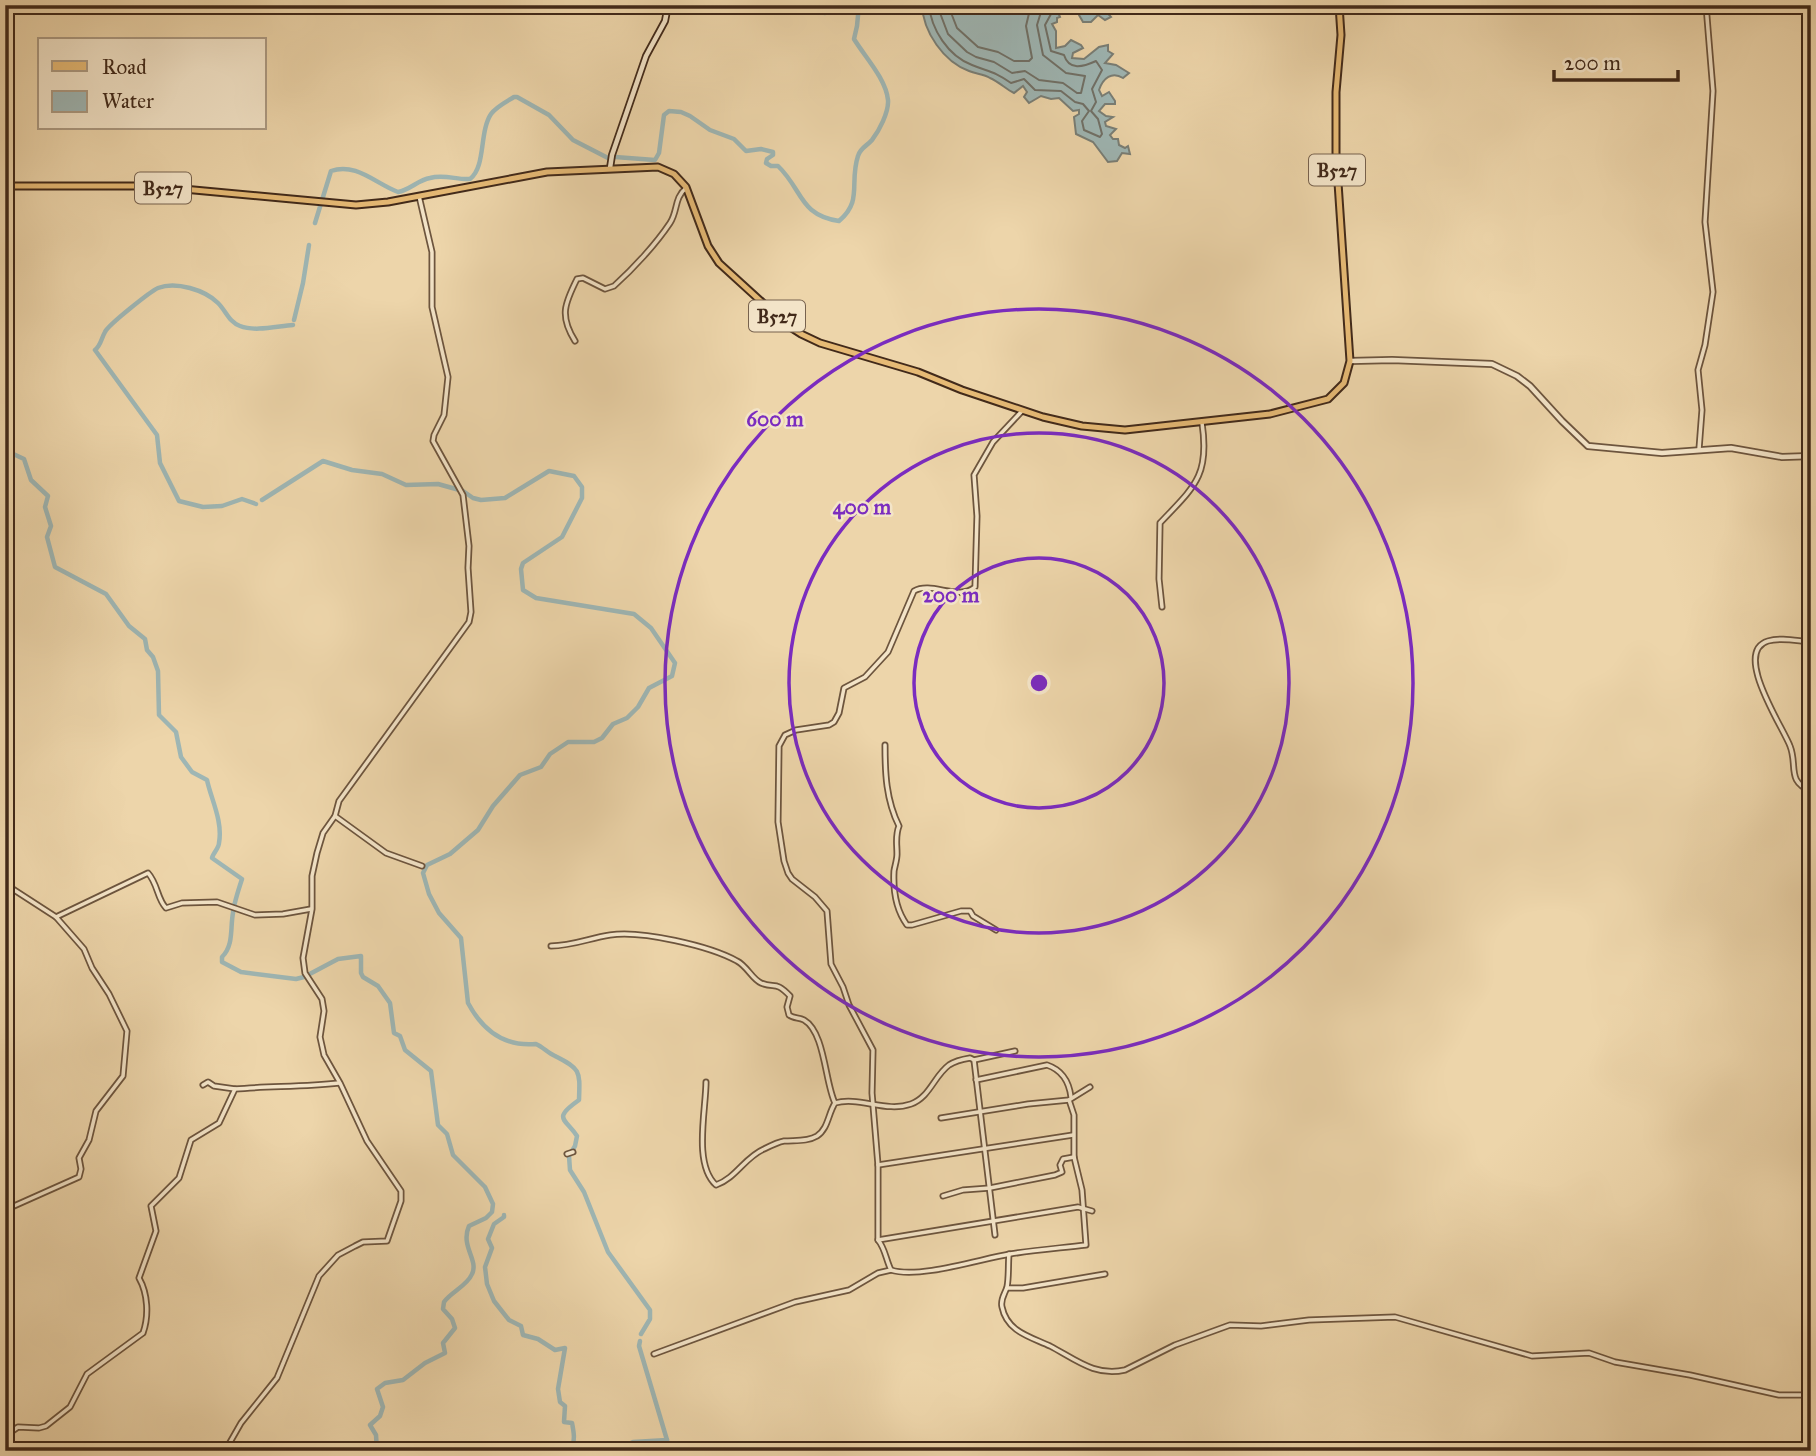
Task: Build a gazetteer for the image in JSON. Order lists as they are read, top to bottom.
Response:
{
  "streets": {
    "main road": ["B527"]
  },
  "legend": ["Road", "Water"],
  "scale_bar": "200 m",
  "rings": ["600 m", "400 m", "200 m"]
}
